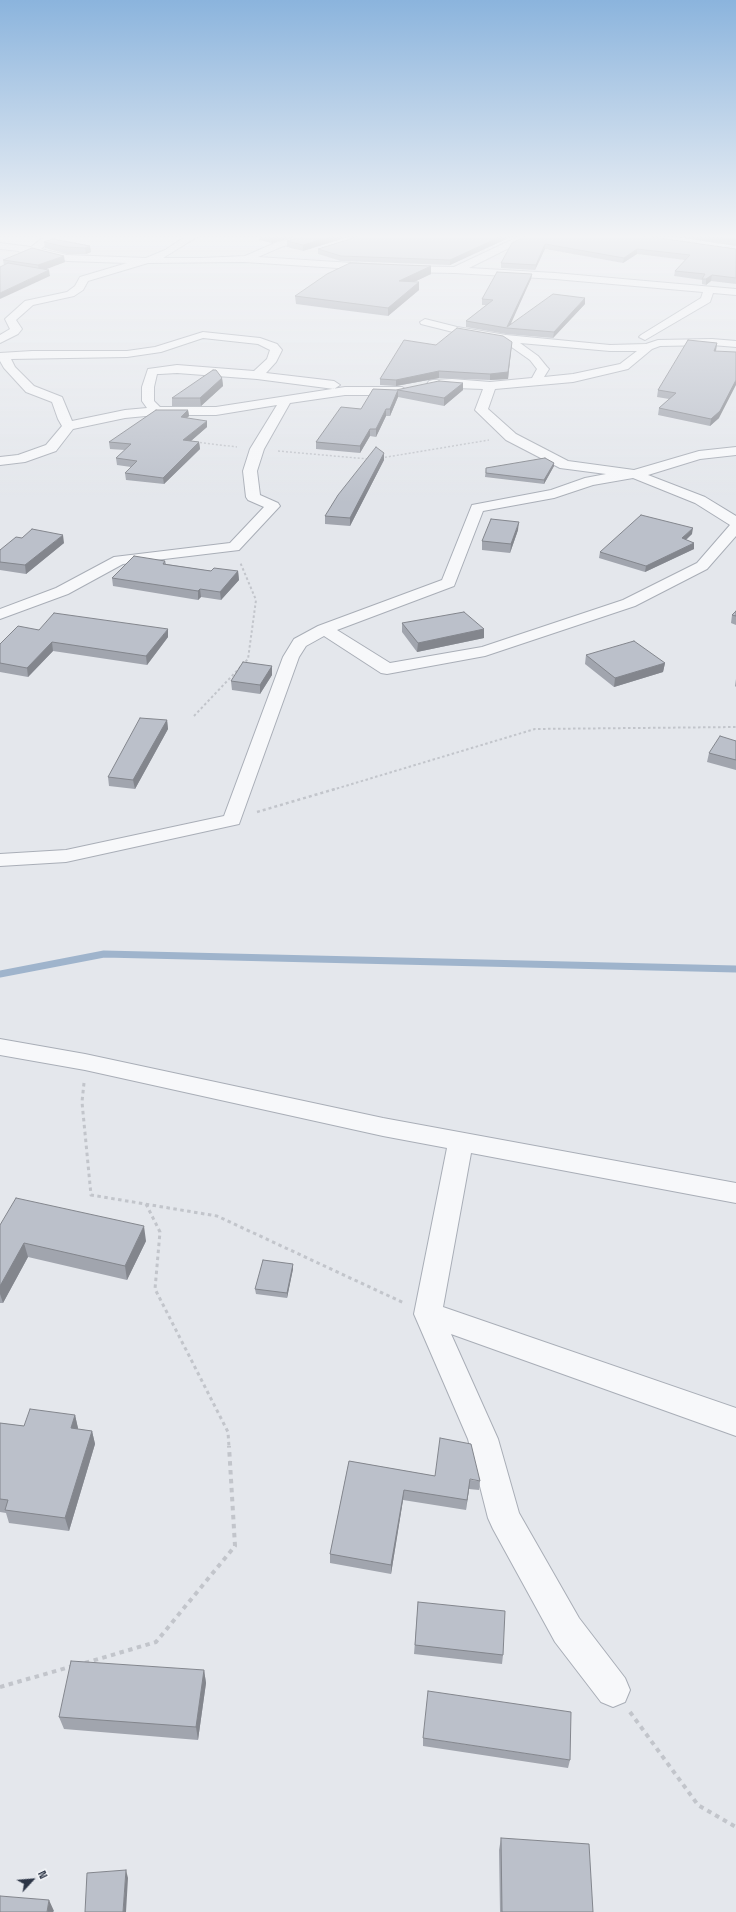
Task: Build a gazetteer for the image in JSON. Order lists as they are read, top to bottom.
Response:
{
  "north": "top right"
}
